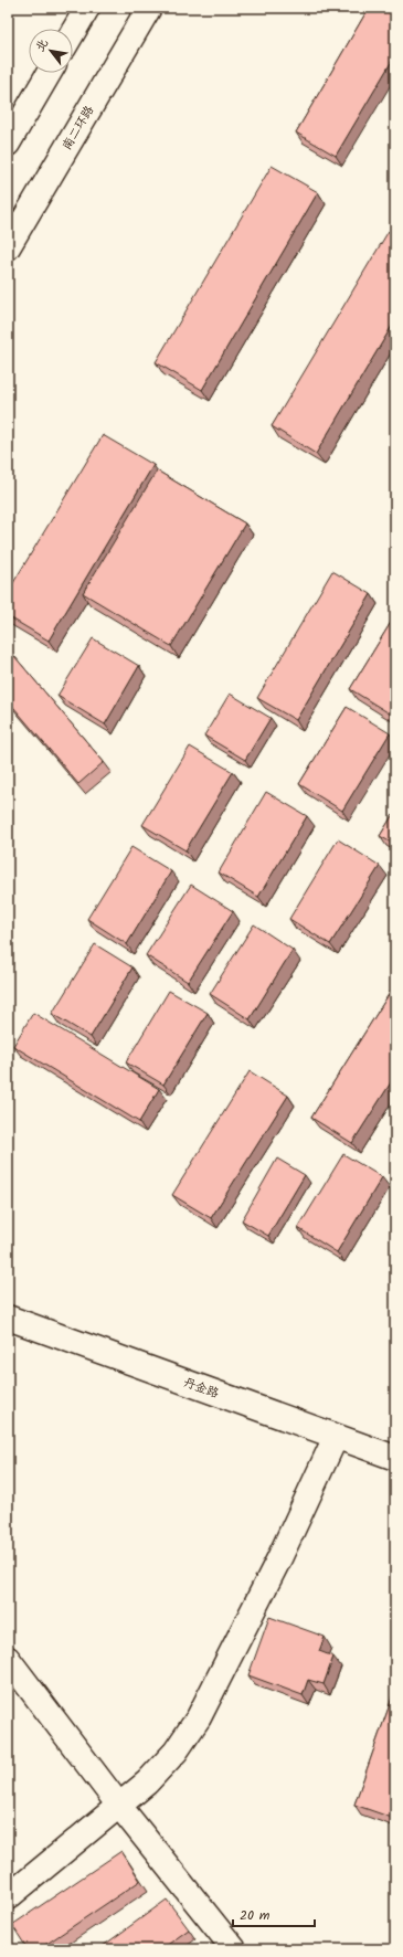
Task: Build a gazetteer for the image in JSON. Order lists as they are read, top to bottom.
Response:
{
  "streets": {
    "street": ["南二环路", "丹金路"]
  },
  "scale_bar": "20 m",
  "north": "top left"
}
